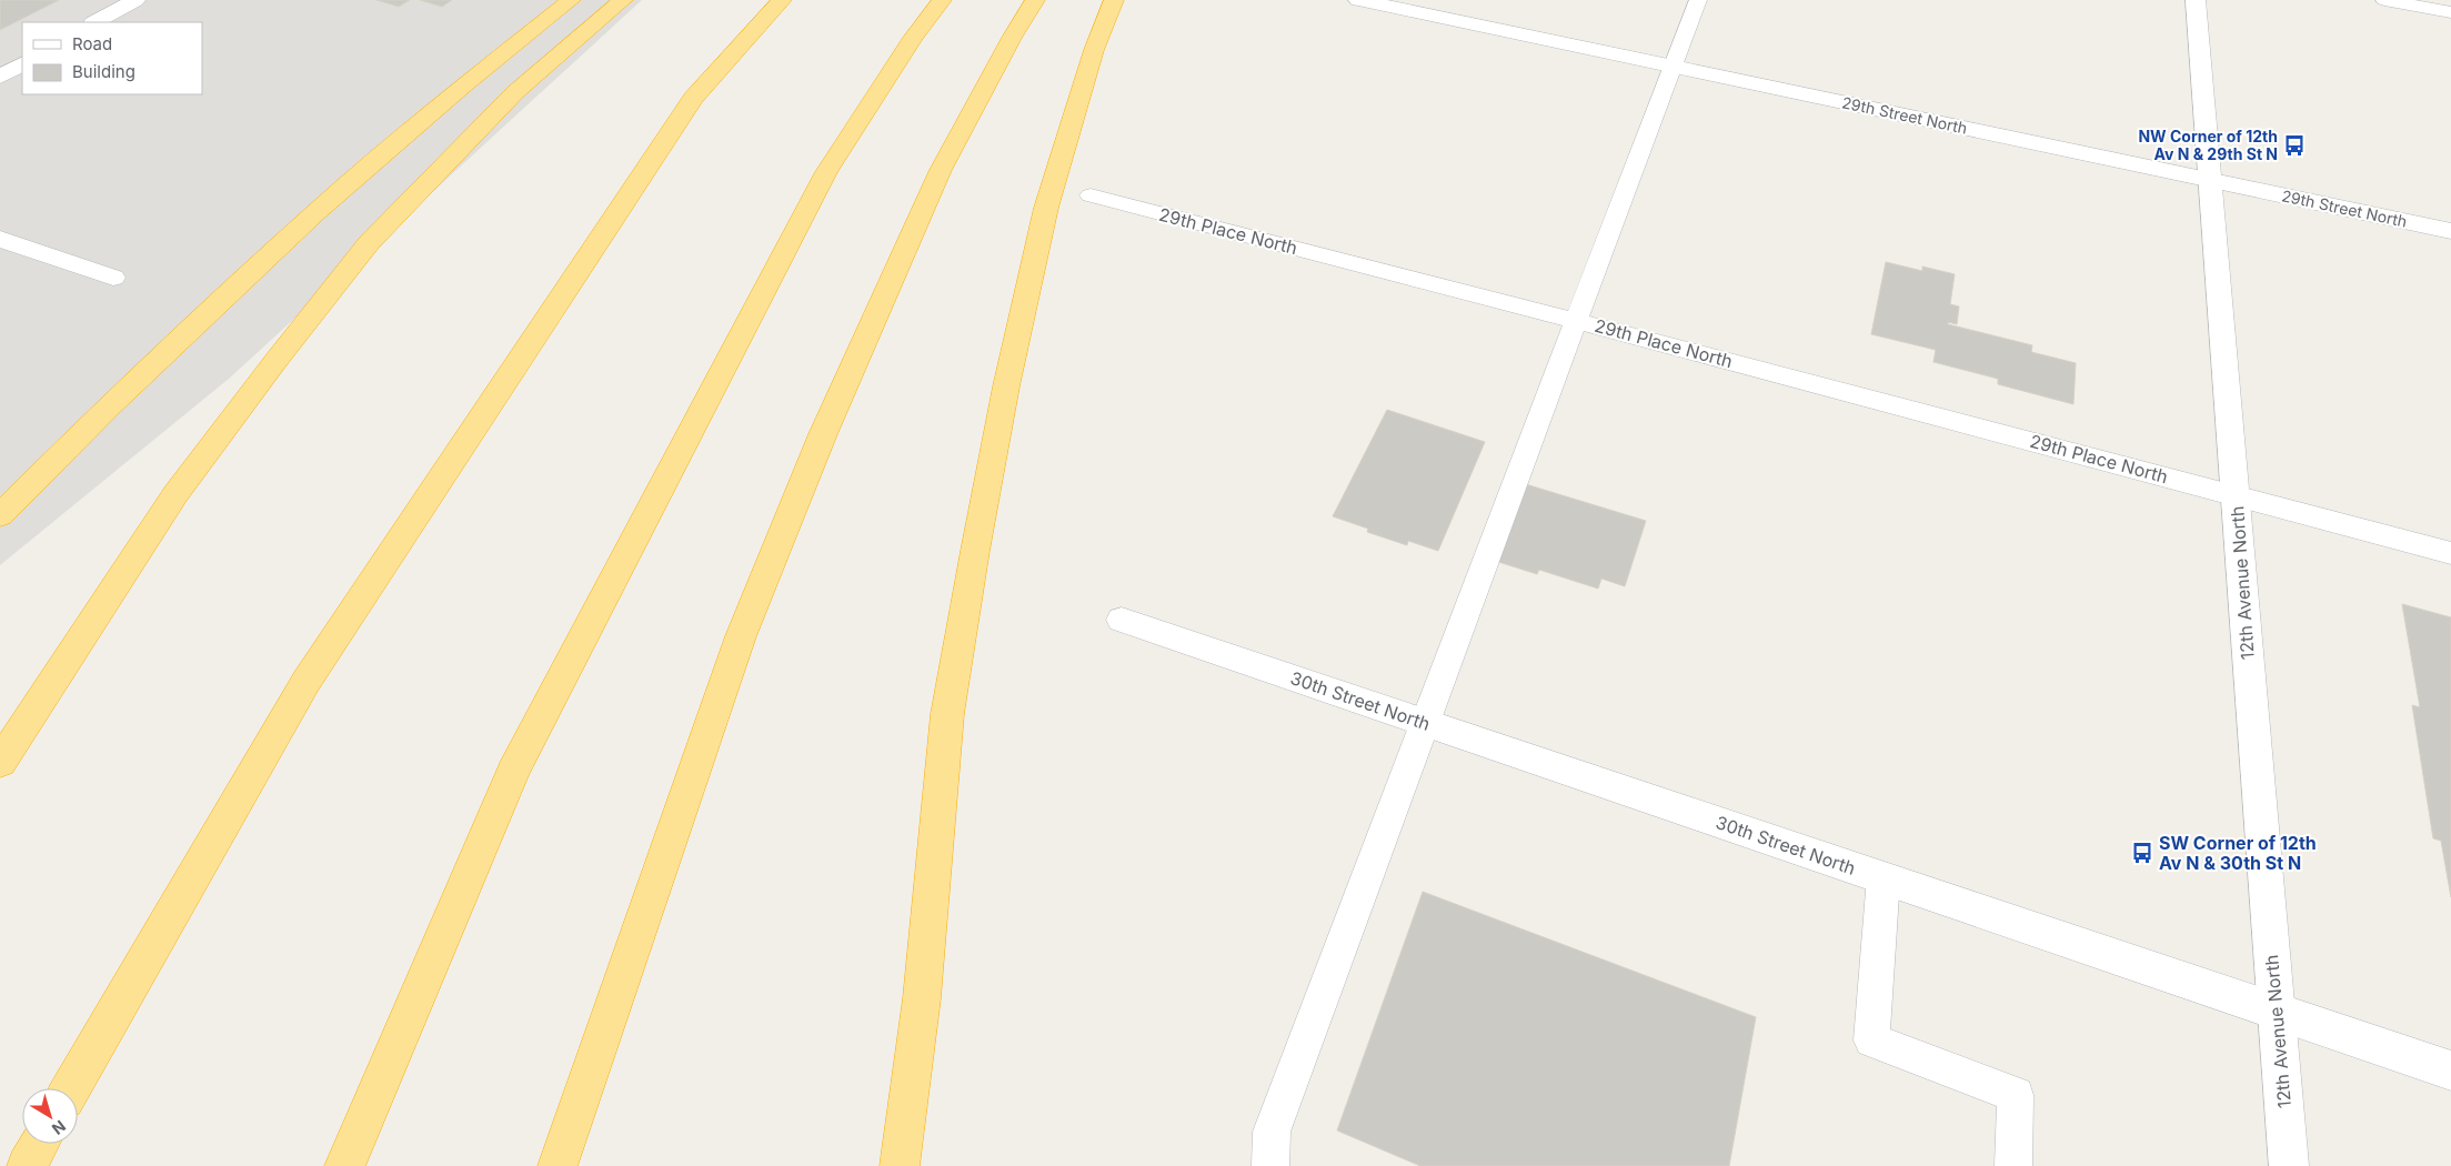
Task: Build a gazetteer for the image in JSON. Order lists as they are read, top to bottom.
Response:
{
  "streets": {
    "street": ["29th Street North", "12th Avenue North", "30th Street North"],
    "lane": ["29th Place North"]
  },
  "crossings": [
    ["29th Street North", "12th Avenue North"],
    ["29th Place North", "12th Avenue North"],
    ["12th Avenue North", "30th Street North"]
  ],
  "places": {
    "bus stop": ["NW Corner of 12th Av N & 29th St N", "SW Corner of 12th Av N & 30th St N"]
  },
  "legend": ["Road", "Building"],
  "north": "bottom right"
}
